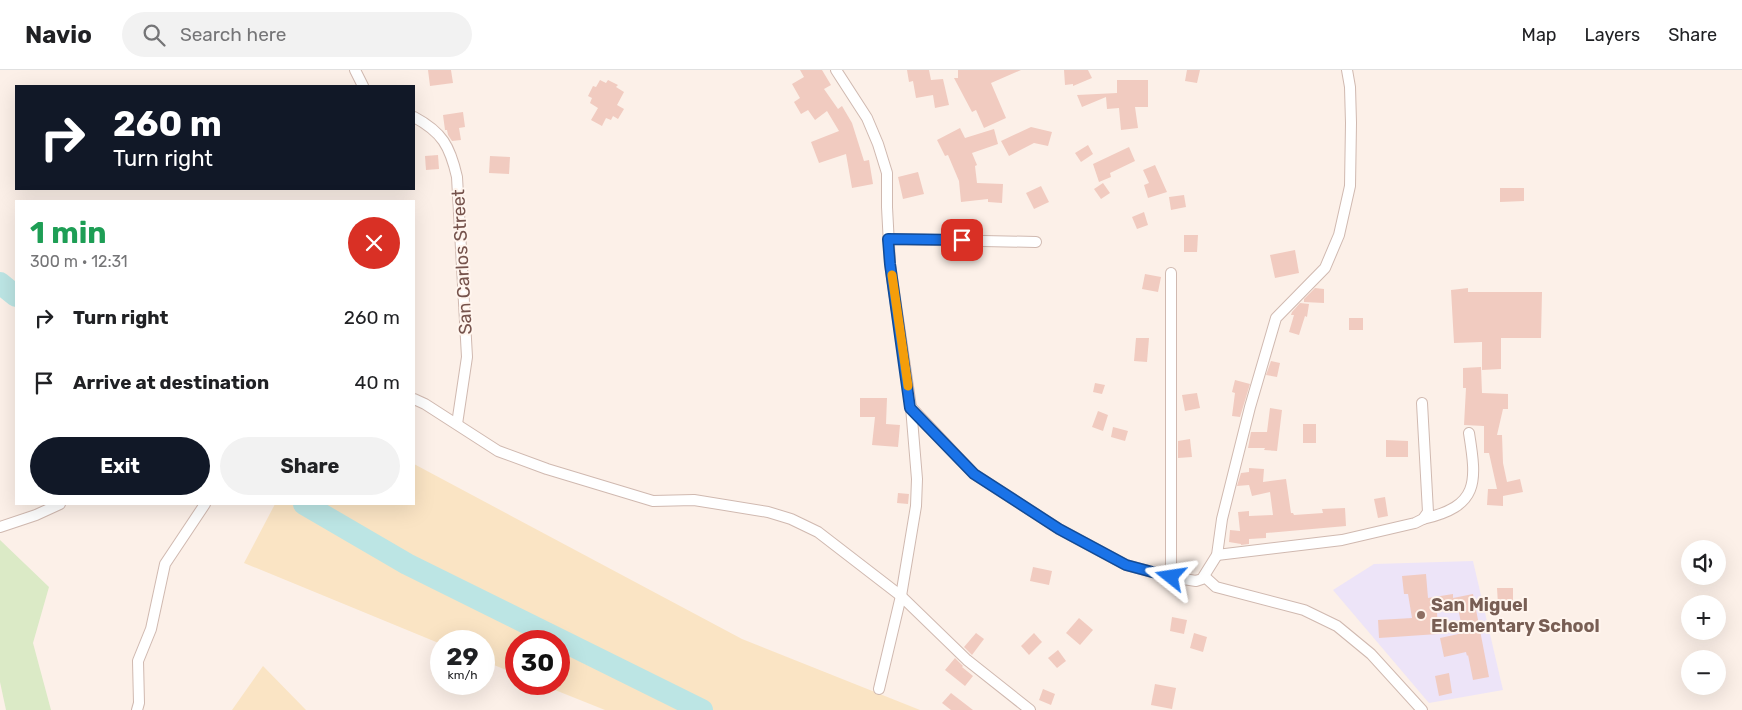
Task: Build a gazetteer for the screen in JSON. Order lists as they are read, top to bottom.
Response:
{
  "streets": {
    "street": ["San Carlos Street"]
  },
  "places": ["San Miguel Elementary School"],
  "page": {
    "header": "Navio",
    "search": "Search here",
    "nav": ["Map", "Layers", "Share"],
    "turn": ["260 m", "Turn right"],
    "heading": ["1 min", "300 m · 12:31"],
    "list": [
      {
        "name": "Turn right",
        "value": "260 m"
      },
      {
        "name": "Arrive at destination",
        "value": "40 m"
      }
    ],
    "buttons": ["Exit", "Share"],
    "map_buttons": ["+", "−"],
    "speed": "29 km/h",
    "limit": "30"
  }
}
